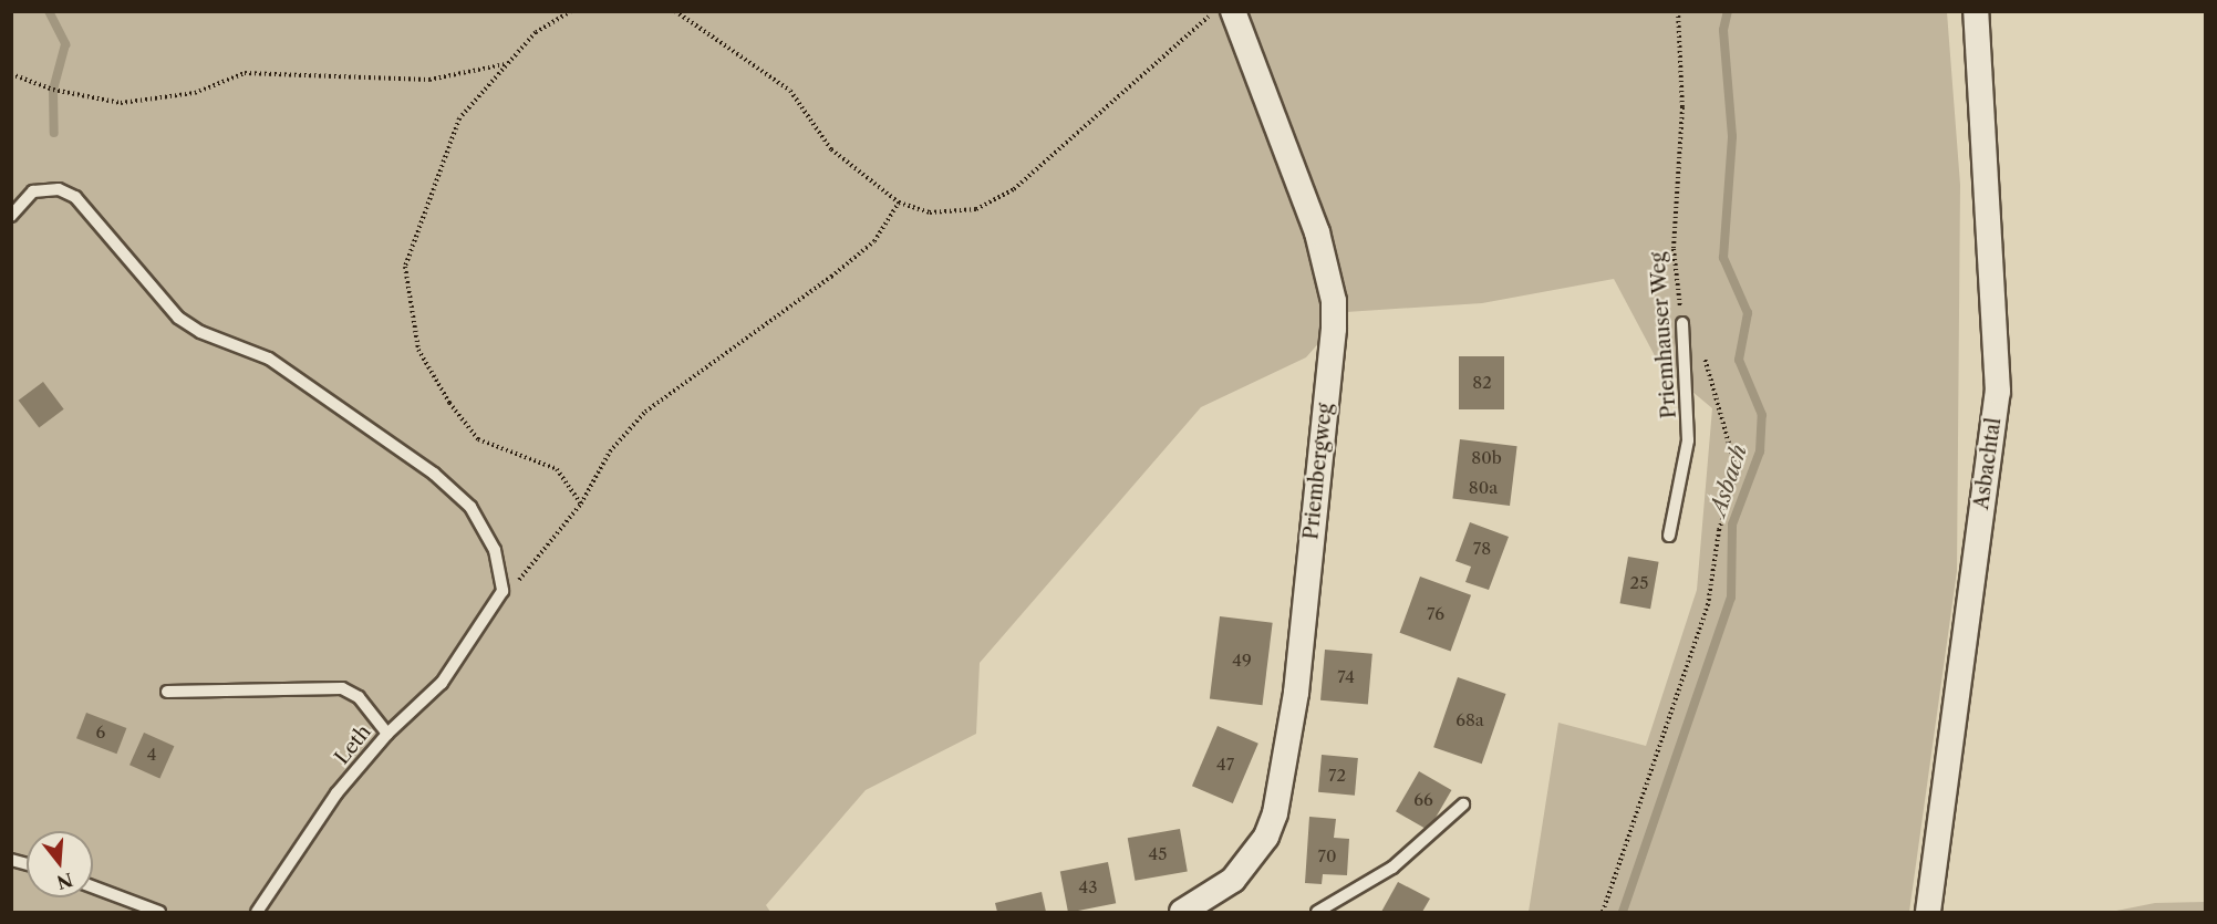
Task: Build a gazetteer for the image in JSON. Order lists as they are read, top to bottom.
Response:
{
  "streets": {
    "street": ["Asbachtal", "Priembergweg"],
    "lane": ["Priemhauser Weg", "Leth"]
  },
  "water": ["Asbach"],
  "house_numbers": [
    "82",
    "80b",
    "80a",
    "78",
    "25",
    "76",
    "49",
    "74",
    "68a",
    "6",
    "4",
    "47",
    "72",
    "66",
    "45",
    "70",
    "43"
  ],
  "north": "bottom"
}
